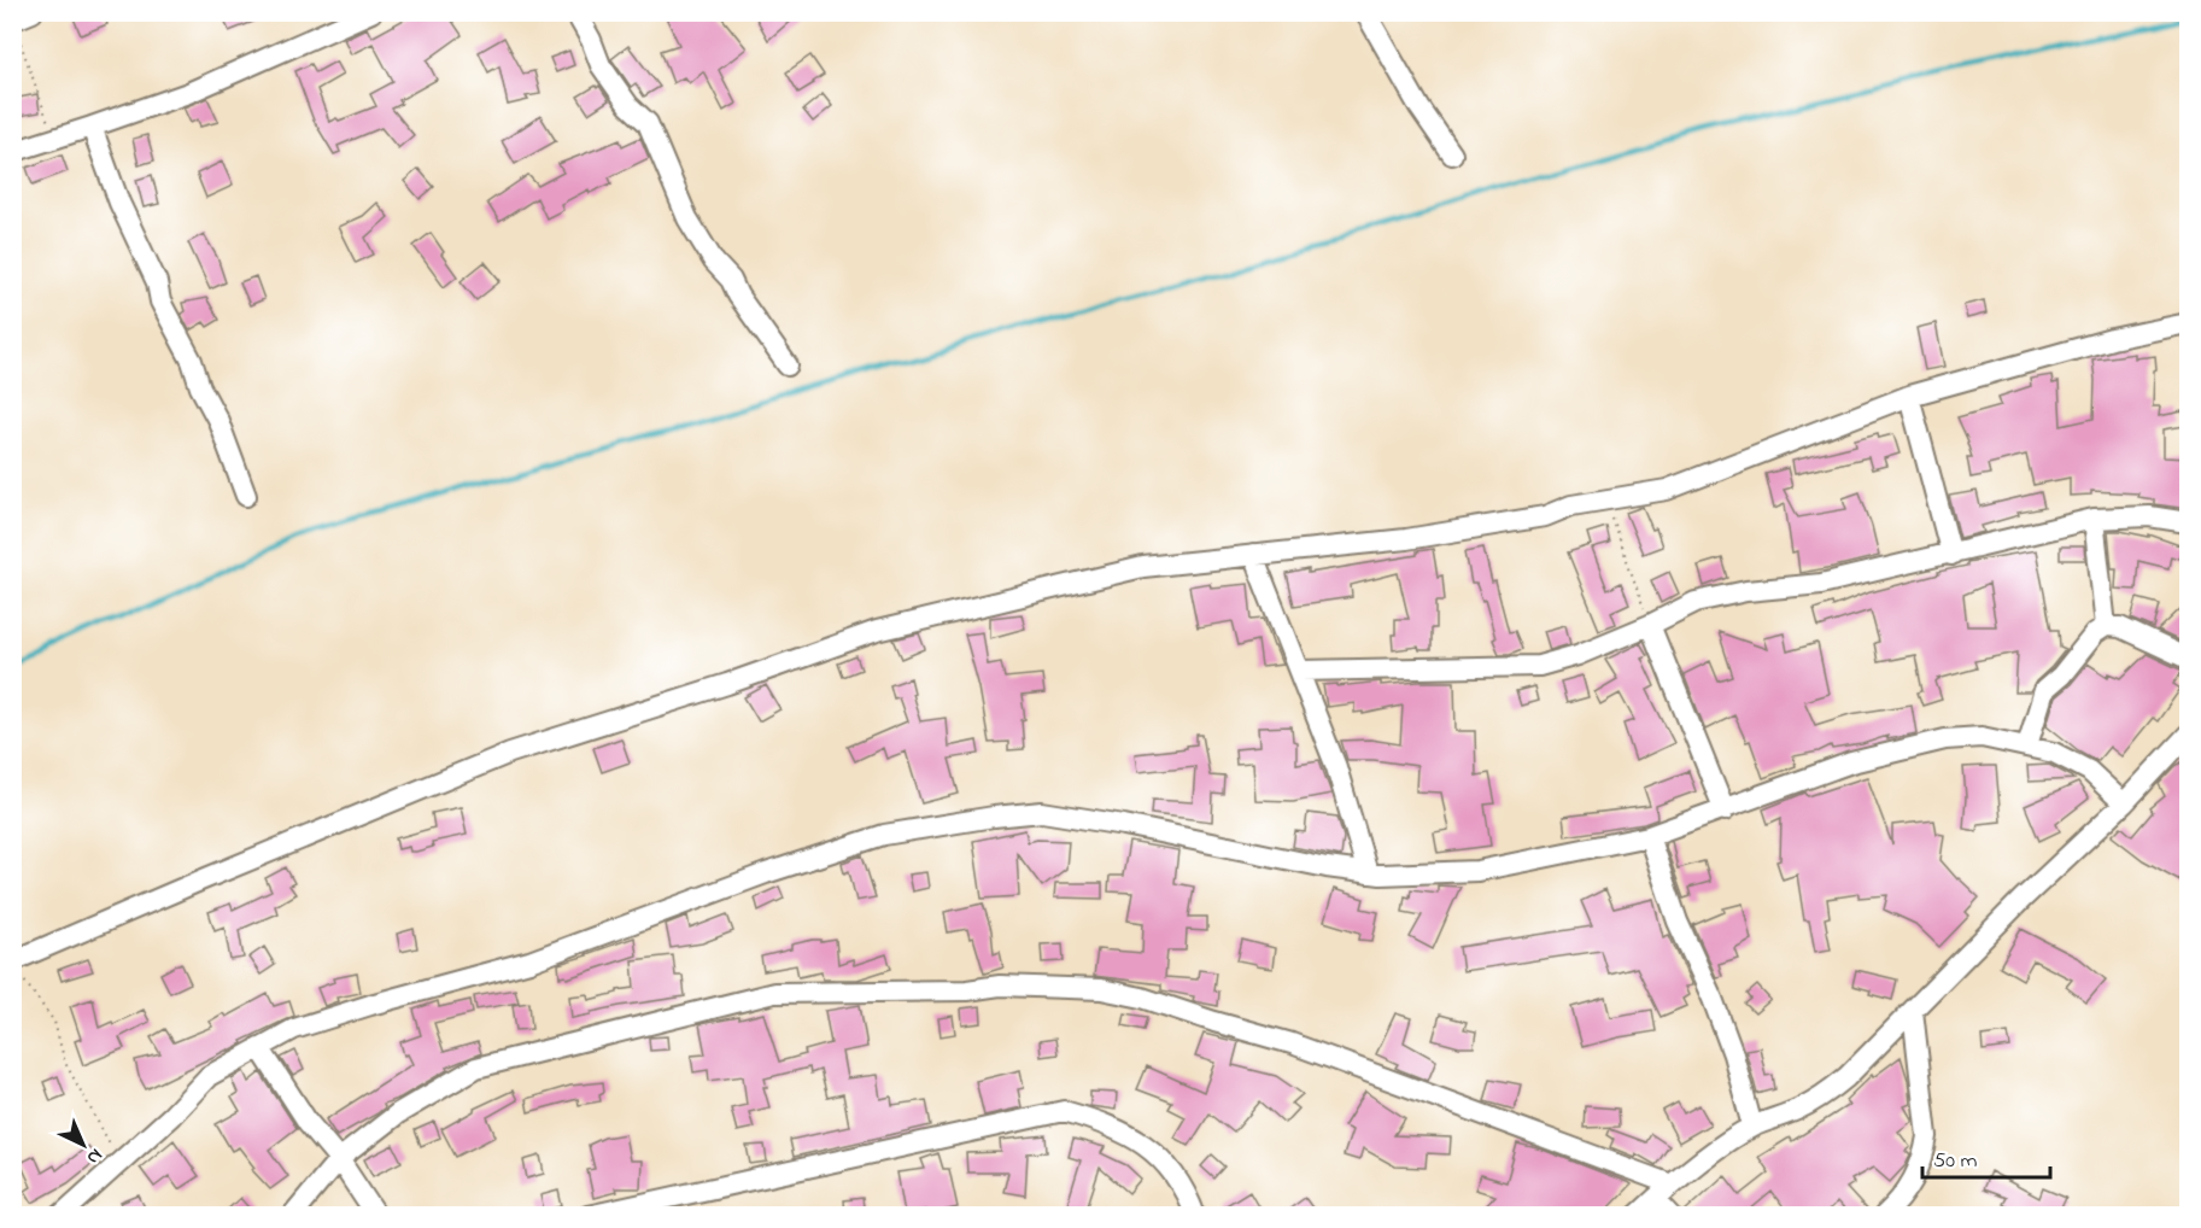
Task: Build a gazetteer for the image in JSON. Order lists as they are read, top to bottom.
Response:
{
  "scale_bar": "50 m",
  "north": "bottom right"
}
